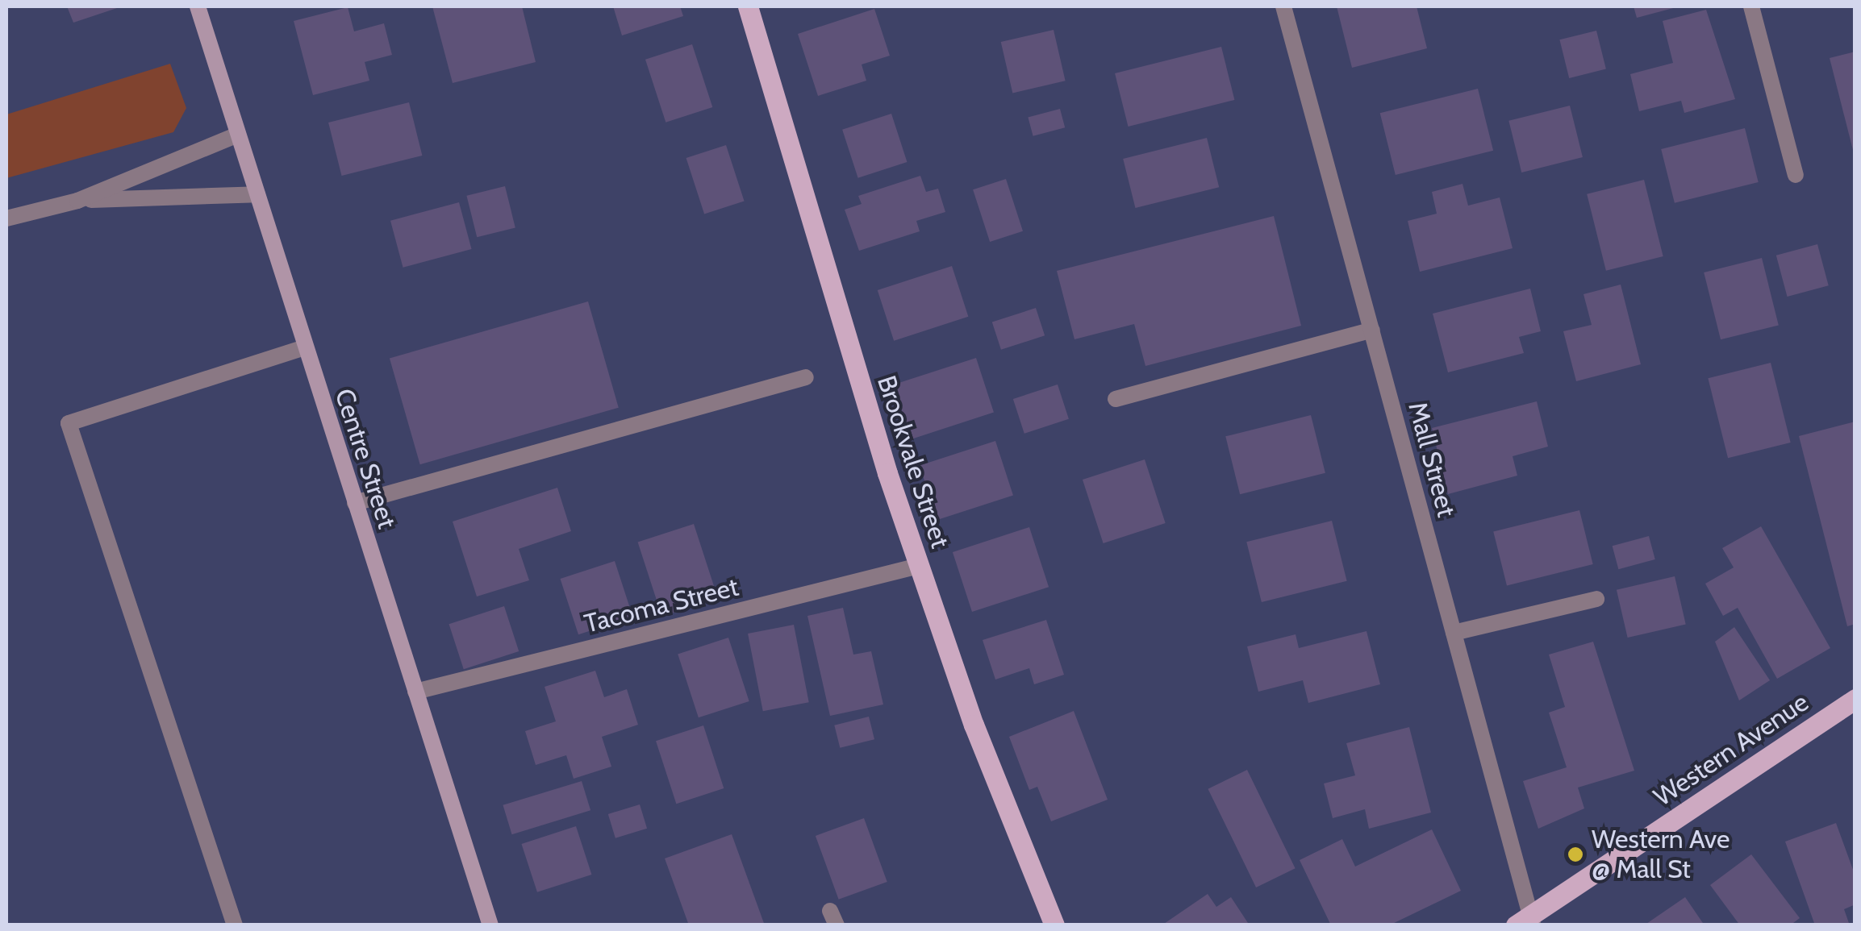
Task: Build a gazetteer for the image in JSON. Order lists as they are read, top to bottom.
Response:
{
  "streets": {
    "main road": ["Centre Street", "Brookvale Street", "Western Avenue"],
    "street": ["Mall Street", "Tacoma Street"]
  },
  "crossings": [
    ["Centre Street", "Tacoma Street"],
    ["Mall Street", "Western Avenue"],
    ["Brookvale Street", "Tacoma Street"]
  ],
  "places": ["Western Ave @ Mall St"]
}
